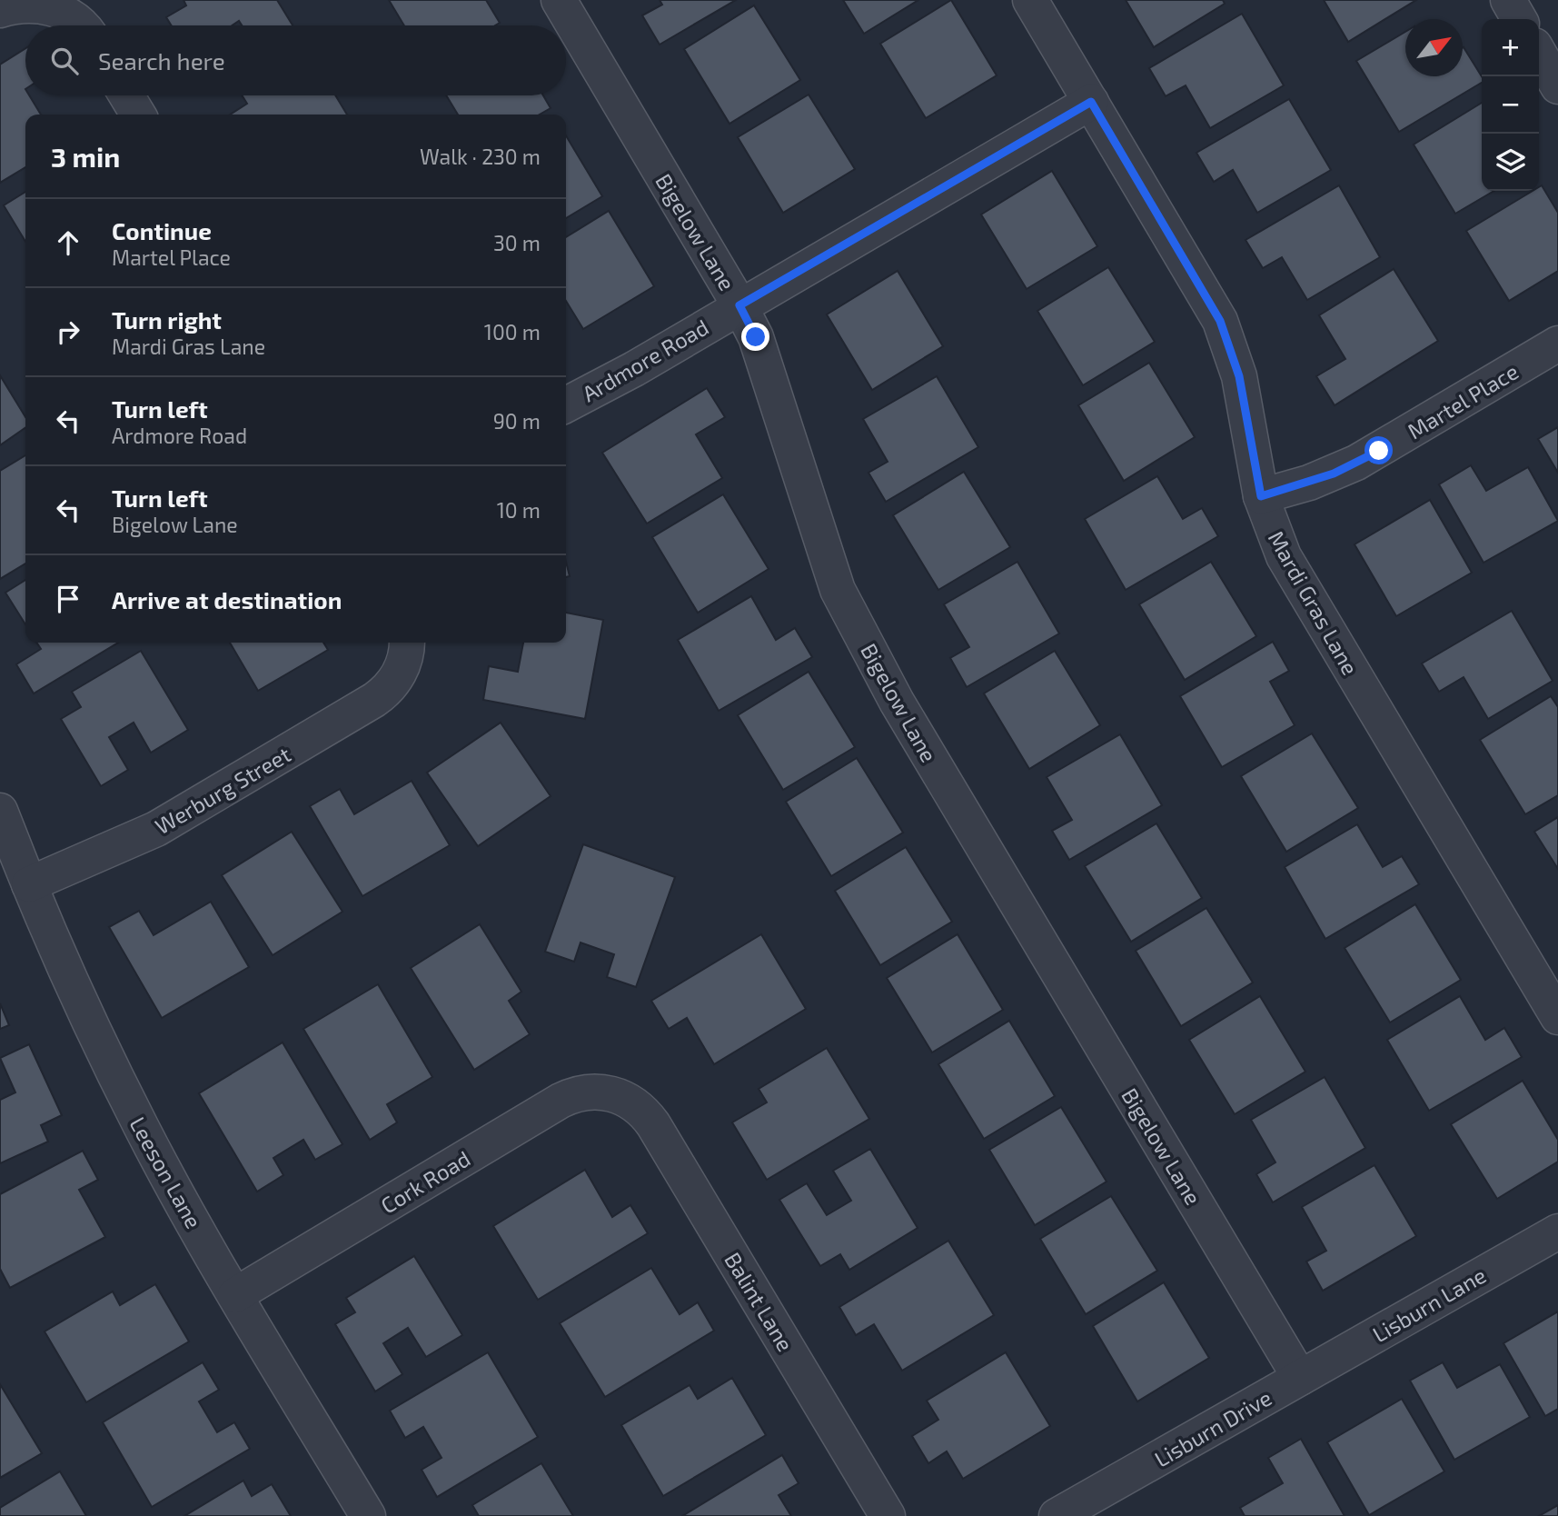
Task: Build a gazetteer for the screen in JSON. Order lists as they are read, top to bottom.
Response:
{
  "streets": {
    "street": [
      "Bigelow Lane",
      "Ardmore Road",
      "Martel Place",
      "Mardi Gras Lane",
      "Werburg Street",
      "Leeson Lane",
      "Cork Road",
      "Balint Lane",
      "Lisburn Lane",
      "Lisburn Drive"
    ]
  },
  "crossings": [
    ["Bigelow Lane", "Ardmore Road"],
    ["Bigelow Lane", "Lisburn Lane"],
    ["Bigelow Lane", "Lisburn Drive"],
    ["Ardmore Road", "Mardi Gras Lane"],
    ["Martel Place", "Mardi Gras Lane"],
    ["Werburg Street", "Leeson Lane"],
    ["Leeson Lane", "Cork Road"],
    ["Cork Road", "Balint Lane"],
    ["Lisburn Lane", "Lisburn Drive"]
  ],
  "north": "top right",
  "page": {
    "map_buttons": ["+", "−"],
    "search": "Search here",
    "heading": ["3 min", "Walk · 230 m"],
    "list": [
      ["Continue", "Martel Place", "30 m"],
      ["Turn right", "Mardi Gras Lane", "100 m"],
      ["Turn left", "Ardmore Road", "90 m"],
      ["Turn left", "Bigelow Lane", "10 m"],
      "Arrive at destination"
    ]
  }
}
